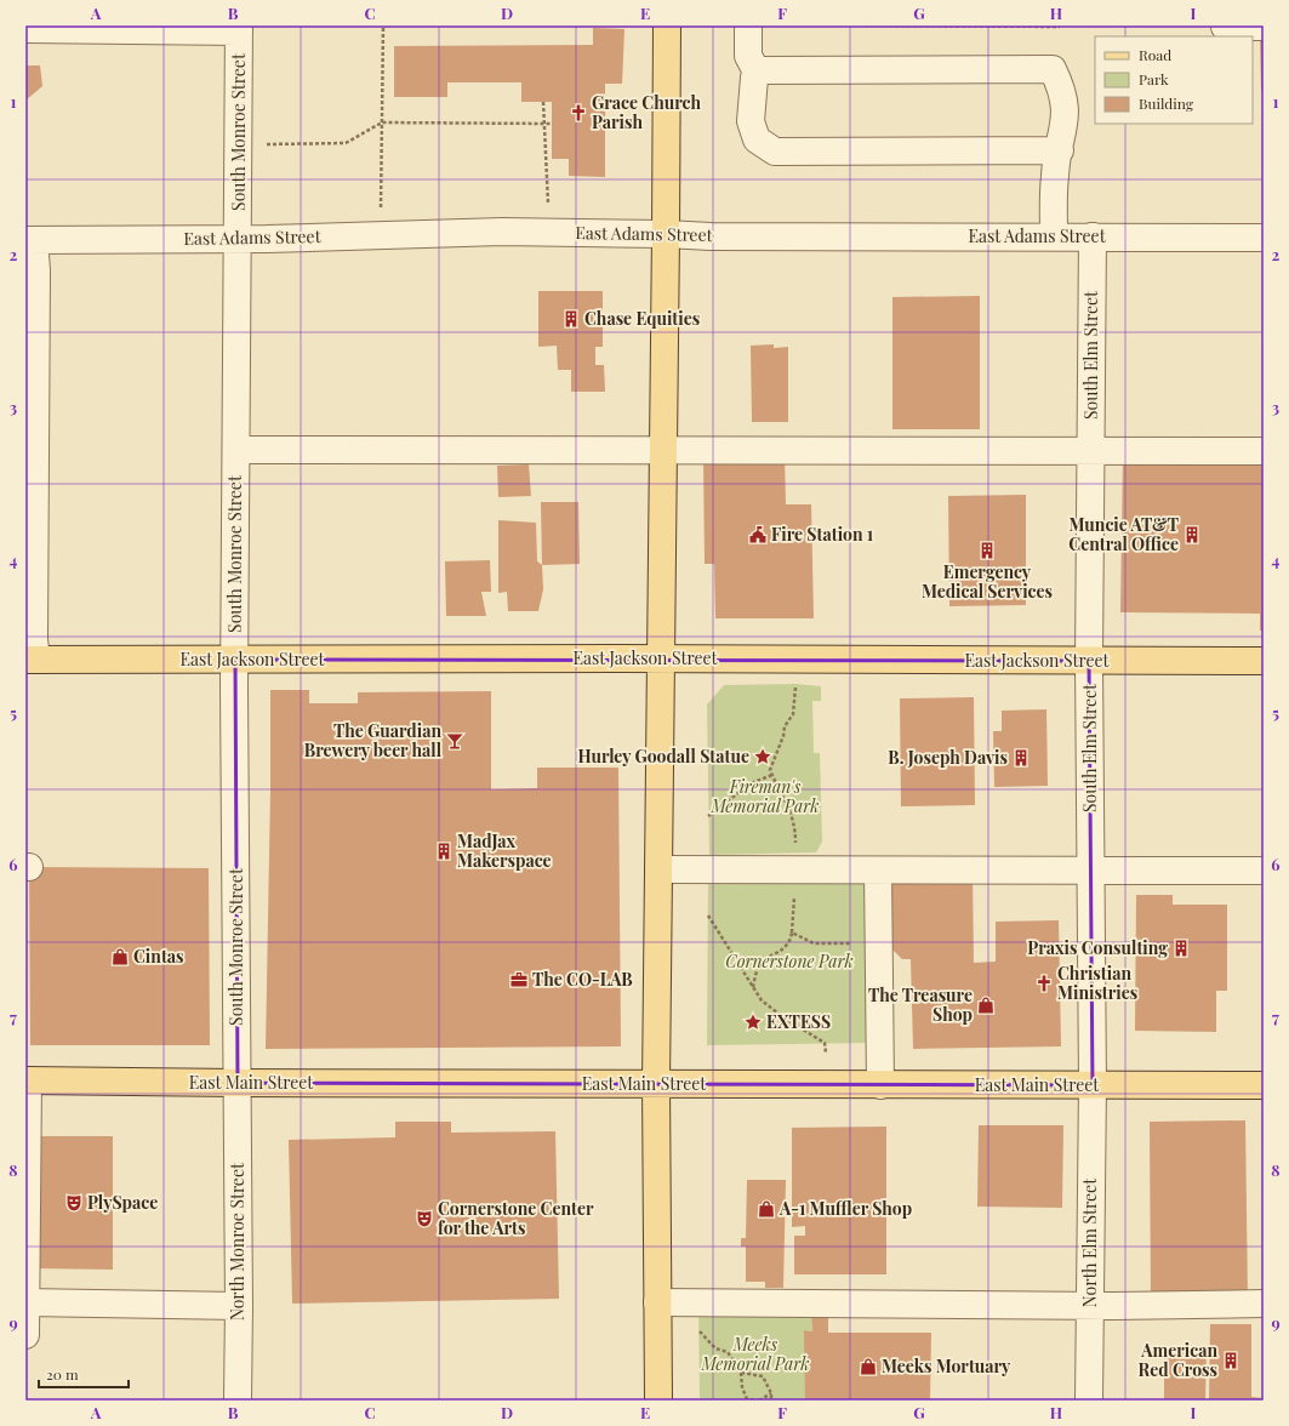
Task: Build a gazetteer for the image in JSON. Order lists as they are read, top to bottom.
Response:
{
  "streets": {
    "main road": ["East Jackson Street", "East Main Street"],
    "street": [
      "South Monroe Street",
      "East Adams Street",
      "South Elm Street",
      "North Monroe Street",
      "North Elm Street"
    ]
  },
  "crossings": [
    ["South Monroe Street", "East Adams Street"],
    ["South Monroe Street", "East Jackson Street"],
    ["South Monroe Street", "East Main Street"],
    ["South Monroe Street", "North Monroe Street"],
    ["East Adams Street", "South Elm Street"],
    ["South Elm Street", "East Jackson Street"],
    ["South Elm Street", "East Main Street"],
    ["South Elm Street", "North Elm Street"],
    ["East Main Street", "North Monroe Street"],
    ["East Main Street", "North Elm Street"]
  ],
  "parks": ["Fireman's Memorial Park", "Cornerstone Park", "Meeks Memorial Park"],
  "places": {
    "church": ["Grace Church Parish", "Christian Ministries"],
    "building": [
      "Chase Equities",
      "Muncie AT&T Central Office",
      "Emergency Medical Services",
      "B. Joseph Davis",
      "MadJax Makerspace",
      "Praxis Consulting",
      "American Red Cross"
    ],
    "public building": ["Fire Station 1"],
    "bar": ["The Guardian Brewery beer hall"],
    "place": ["Hurley Goodall Statue", "EXTESS"],
    "shop": [
      "Cintas",
      "The Treasure Shop",
      "A-1 Muffler Shop",
      "Meeks Mortuary"
    ],
    "office": ["The CO-LAB"],
    "theatre": ["PlySpace", "Cornerstone Center for the Arts"]
  },
  "legend": ["Road", "Park", "Building"],
  "scale_bar": "20 m",
  "grid": {
    "columns": [
      "A",
      "B",
      "C",
      "D",
      "E",
      "F",
      "G",
      "H",
      "I"
    ],
    "rows": [
      "1",
      "2",
      "3",
      "4",
      "5",
      "6",
      "7",
      "8",
      "9"
    ]
  }
}
